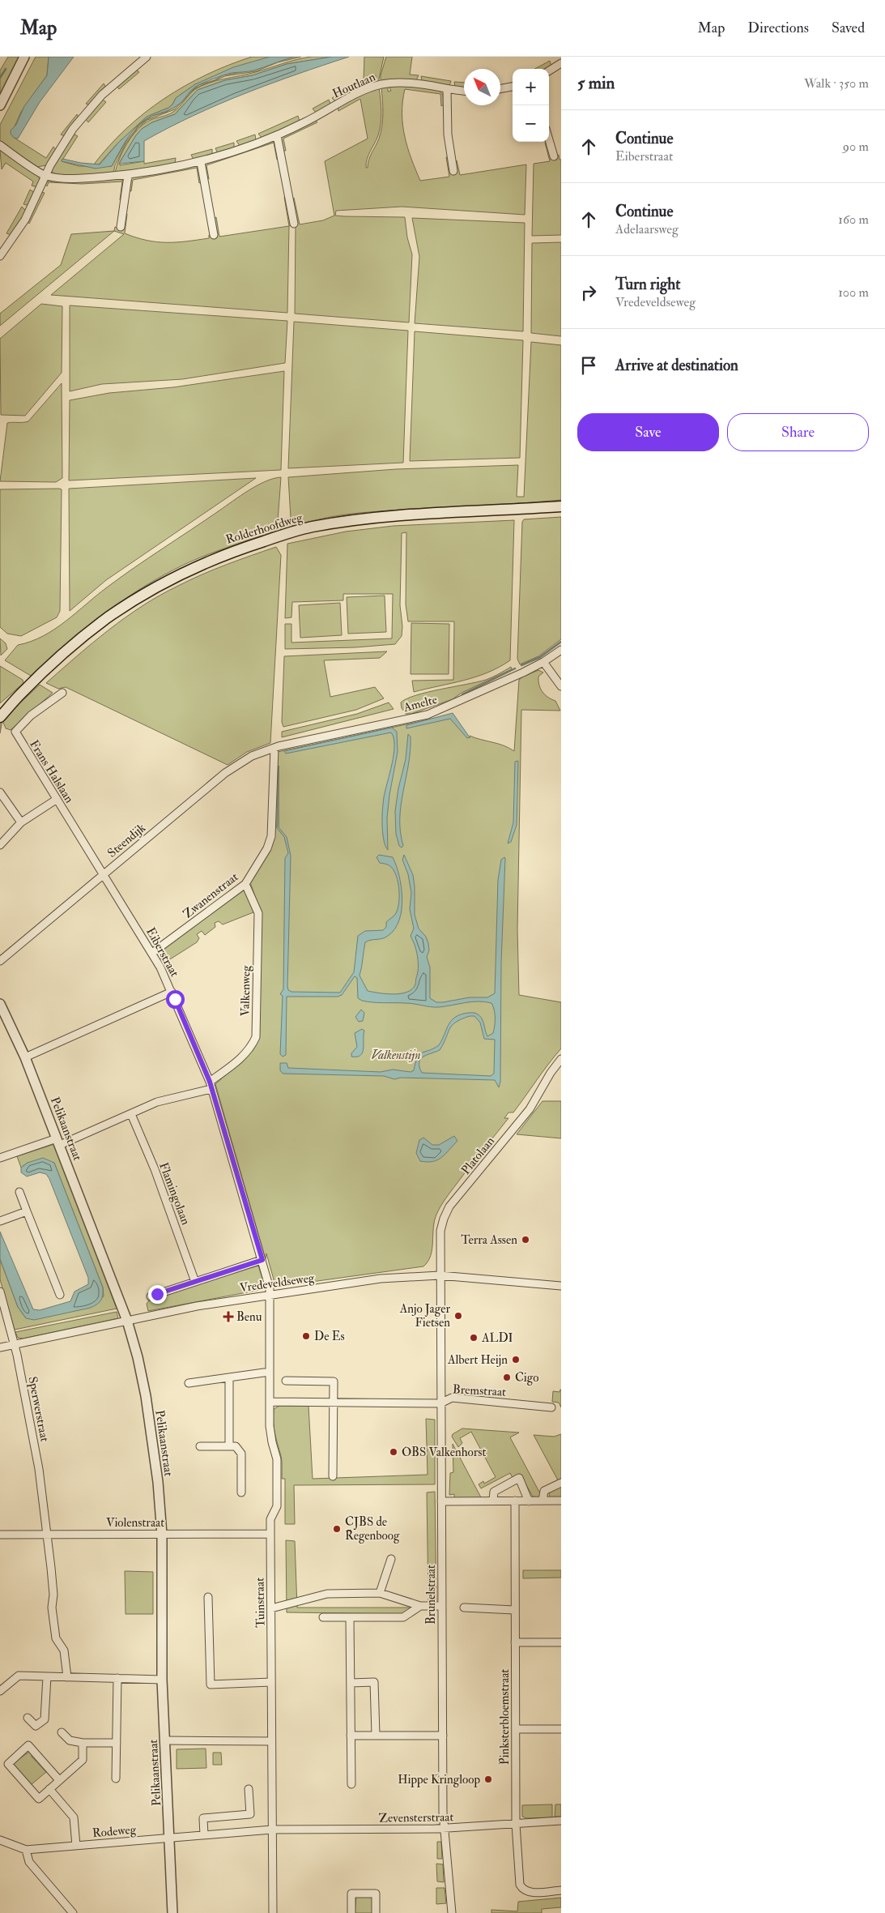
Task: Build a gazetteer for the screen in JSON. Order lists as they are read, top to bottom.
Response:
{
  "streets": {
    "main road": ["Rolderhoofdweg"],
    "street": [
      "Houtlaan",
      "Amelte",
      "Frans Halslaan",
      "Steendijk",
      "Zwanenstraat",
      "Eiberstraat",
      "Valkenweg",
      "Pelikaanstraat",
      "Platolaan",
      "Flamingolaan",
      "Vredeveldseweg",
      "Bremstraat",
      "Sperwerstraat",
      "Violenstraat",
      "Brunelstraat",
      "Tuinstraat",
      "Pinksterbloemstraat",
      "Zevensterstraat",
      "Rodeweg"
    ]
  },
  "crossings": [
    ["Amelte", "Steendijk"],
    ["Amelte", "Zwanenstraat"],
    ["Frans Halslaan", "Steendijk"],
    ["Frans Halslaan", "Eiberstraat"],
    ["Steendijk", "Zwanenstraat"],
    ["Steendijk", "Eiberstraat"],
    ["Zwanenstraat", "Eiberstraat"],
    ["Zwanenstraat", "Valkenweg"],
    ["Eiberstraat", "Valkenweg"],
    ["Eiberstraat", "Vredeveldseweg"],
    ["Eiberstraat", "Tuinstraat"],
    ["Pelikaanstraat", "Vredeveldseweg"],
    ["Pelikaanstraat", "Violenstraat"],
    ["Pelikaanstraat", "Rodeweg"],
    ["Platolaan", "Vredeveldseweg"],
    ["Platolaan", "Brunelstraat"],
    ["Flamingolaan", "Vredeveldseweg"],
    ["Vredeveldseweg", "Sperwerstraat"],
    ["Vredeveldseweg", "Brunelstraat"],
    ["Vredeveldseweg", "Tuinstraat"],
    ["Bremstraat", "Brunelstraat"],
    ["Bremstraat", "Tuinstraat"],
    ["Sperwerstraat", "Violenstraat"],
    ["Violenstraat", "Tuinstraat"],
    ["Brunelstraat", "Zevensterstraat"],
    ["Tuinstraat", "Zevensterstraat"],
    ["Tuinstraat", "Rodeweg"],
    ["Pinksterbloemstraat", "Zevensterstraat"],
    ["Zevensterstraat", "Rodeweg"]
  ],
  "parks": ["Valkenstijn"],
  "places": {
    "other": [
      "Terra Assen",
      "Anjo Jager Fietsen",
      "De Es",
      "ALDI",
      "Albert Heijn",
      "Cigo",
      "OBS Valkenhorst",
      "CJBS de Regenboog",
      "Hippe Kringloop"
    ],
    "health": ["Benu"]
  },
  "north": "top left",
  "page": {
    "header": "Map",
    "nav": ["Map", "Directions", "Saved"],
    "heading": ["5 min", "Walk · 350 m"],
    "map_buttons": ["+", "−"],
    "list": [
      ["Continue", "Eiberstraat", "90 m"],
      ["Continue", "Adelaarsweg", "160 m"],
      ["Turn right", "Vredeveldseweg", "100 m"],
      "Arrive at destination"
    ],
    "buttons": ["Save", "Share"]
  }
}
